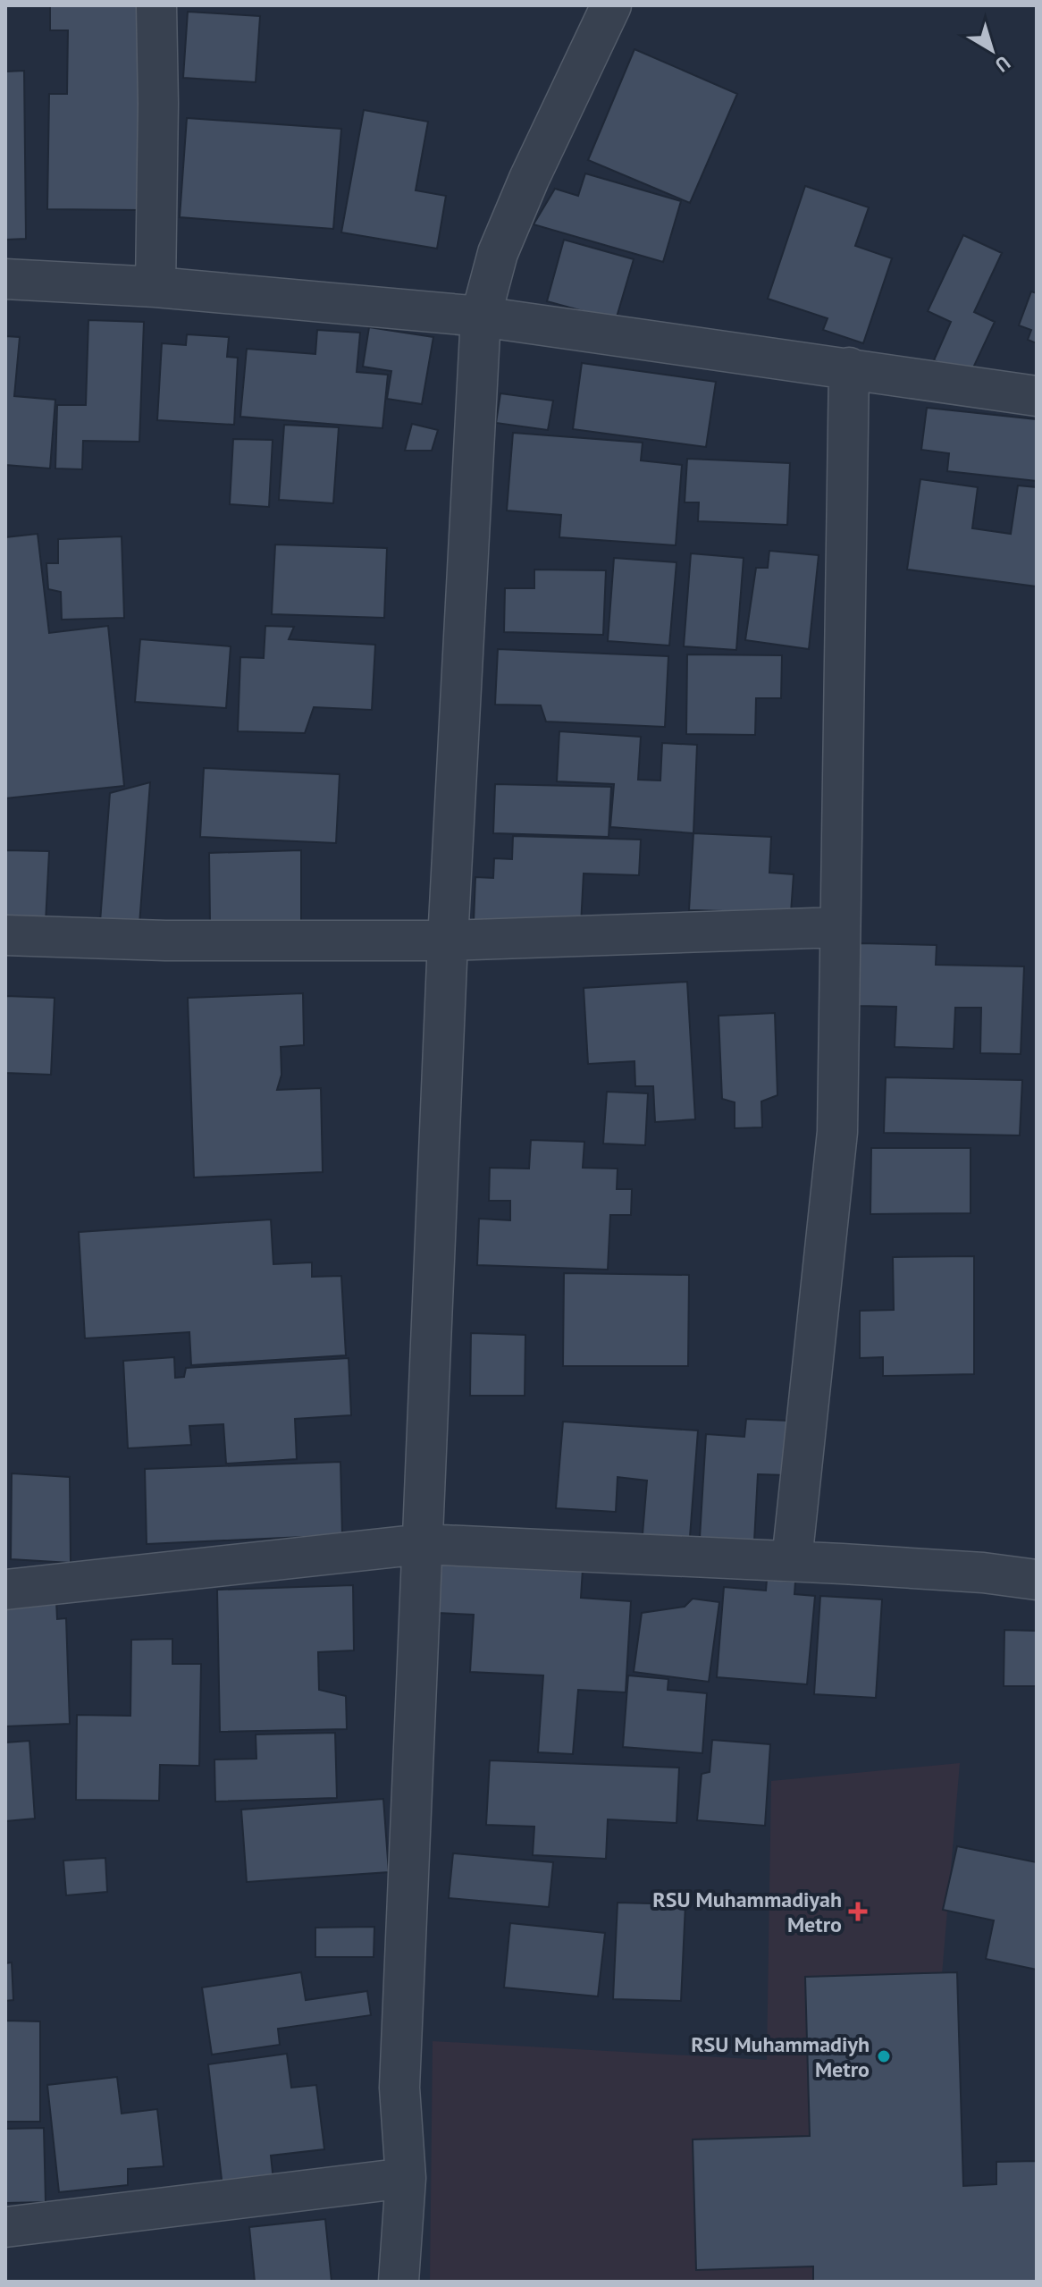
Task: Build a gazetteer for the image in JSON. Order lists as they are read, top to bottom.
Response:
{
  "places": {
    "health": ["RSU Muhammadiyah Metro"],
    "other": ["RSU Muhammadiyh Metro"]
  },
  "north": "bottom right"
}
